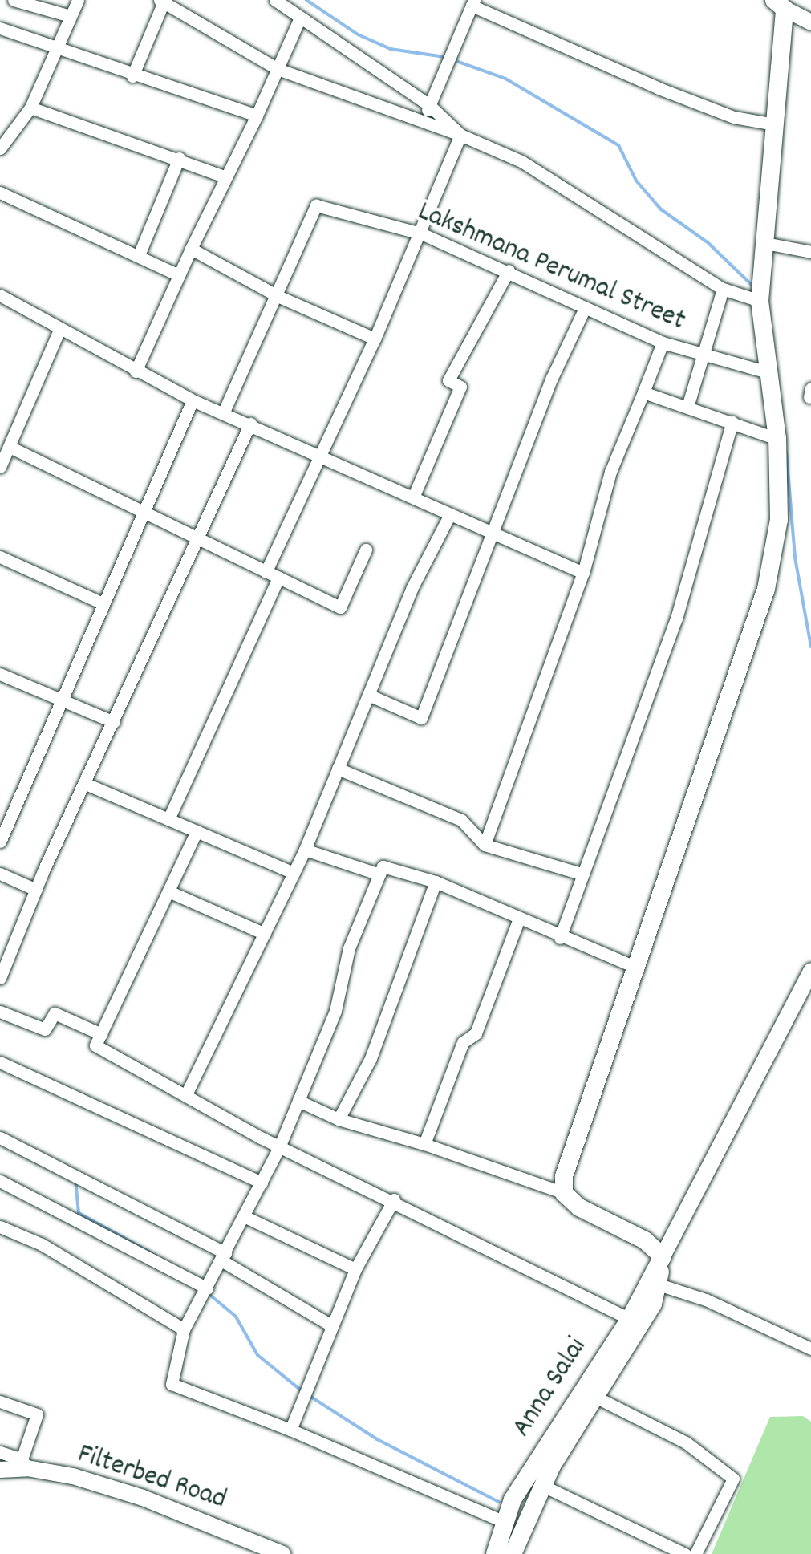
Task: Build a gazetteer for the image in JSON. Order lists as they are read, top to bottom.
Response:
{
  "streets": {
    "highway": ["Anna Salai"],
    "main road": ["Filterbed Road"],
    "street": ["Lakshmana Perumal Street"]
  }
}
